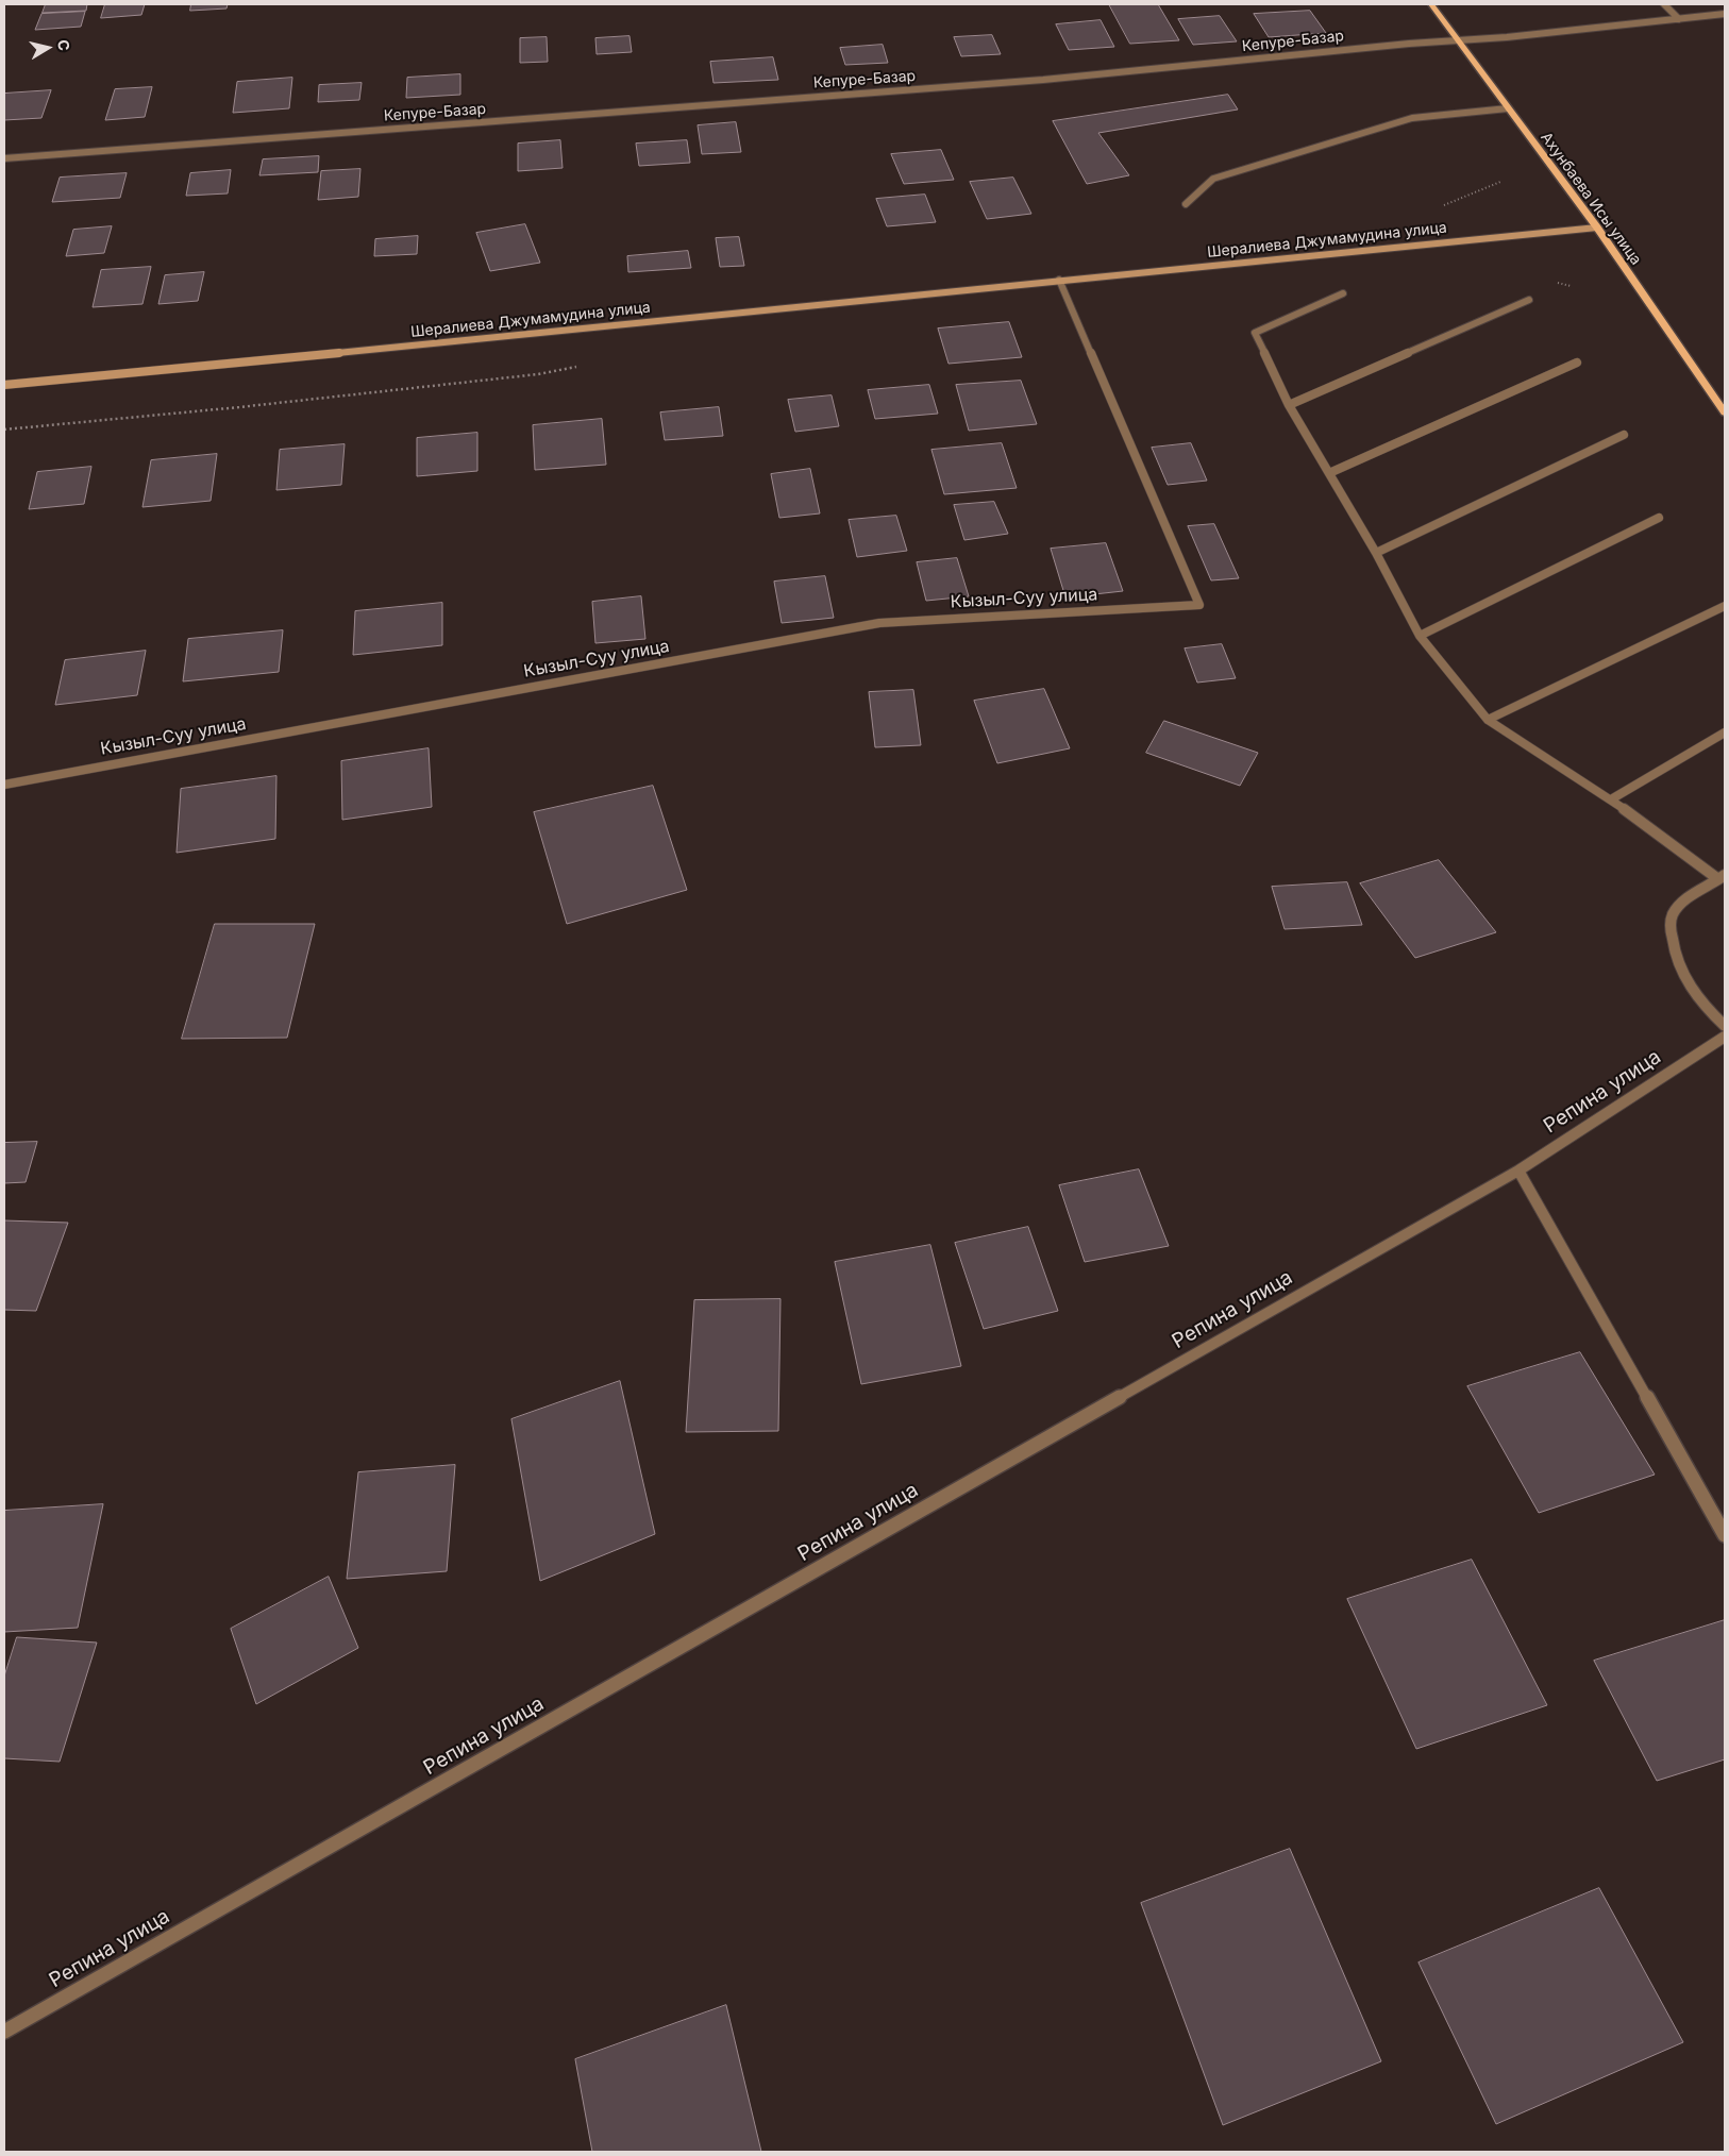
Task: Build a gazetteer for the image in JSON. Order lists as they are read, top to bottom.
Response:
{
  "streets": {
    "main road": ["Ахунбаева Исы улица"],
    "street": [
      "Кепуре-Базар",
      "Шералиева Джумамудина улица",
      "Кызыл-Суу улица",
      "Репина улица"
    ]
  },
  "crossings": [
    ["Кепуре-Базар", "Ахунбаева Исы улица"],
    ["Ахунбаева Исы улица", "Шералиева Джумамудина улица"],
    ["Шералиева Джумамудина улица", "Кызыл-Суу улица"]
  ],
  "north": "right"
}
